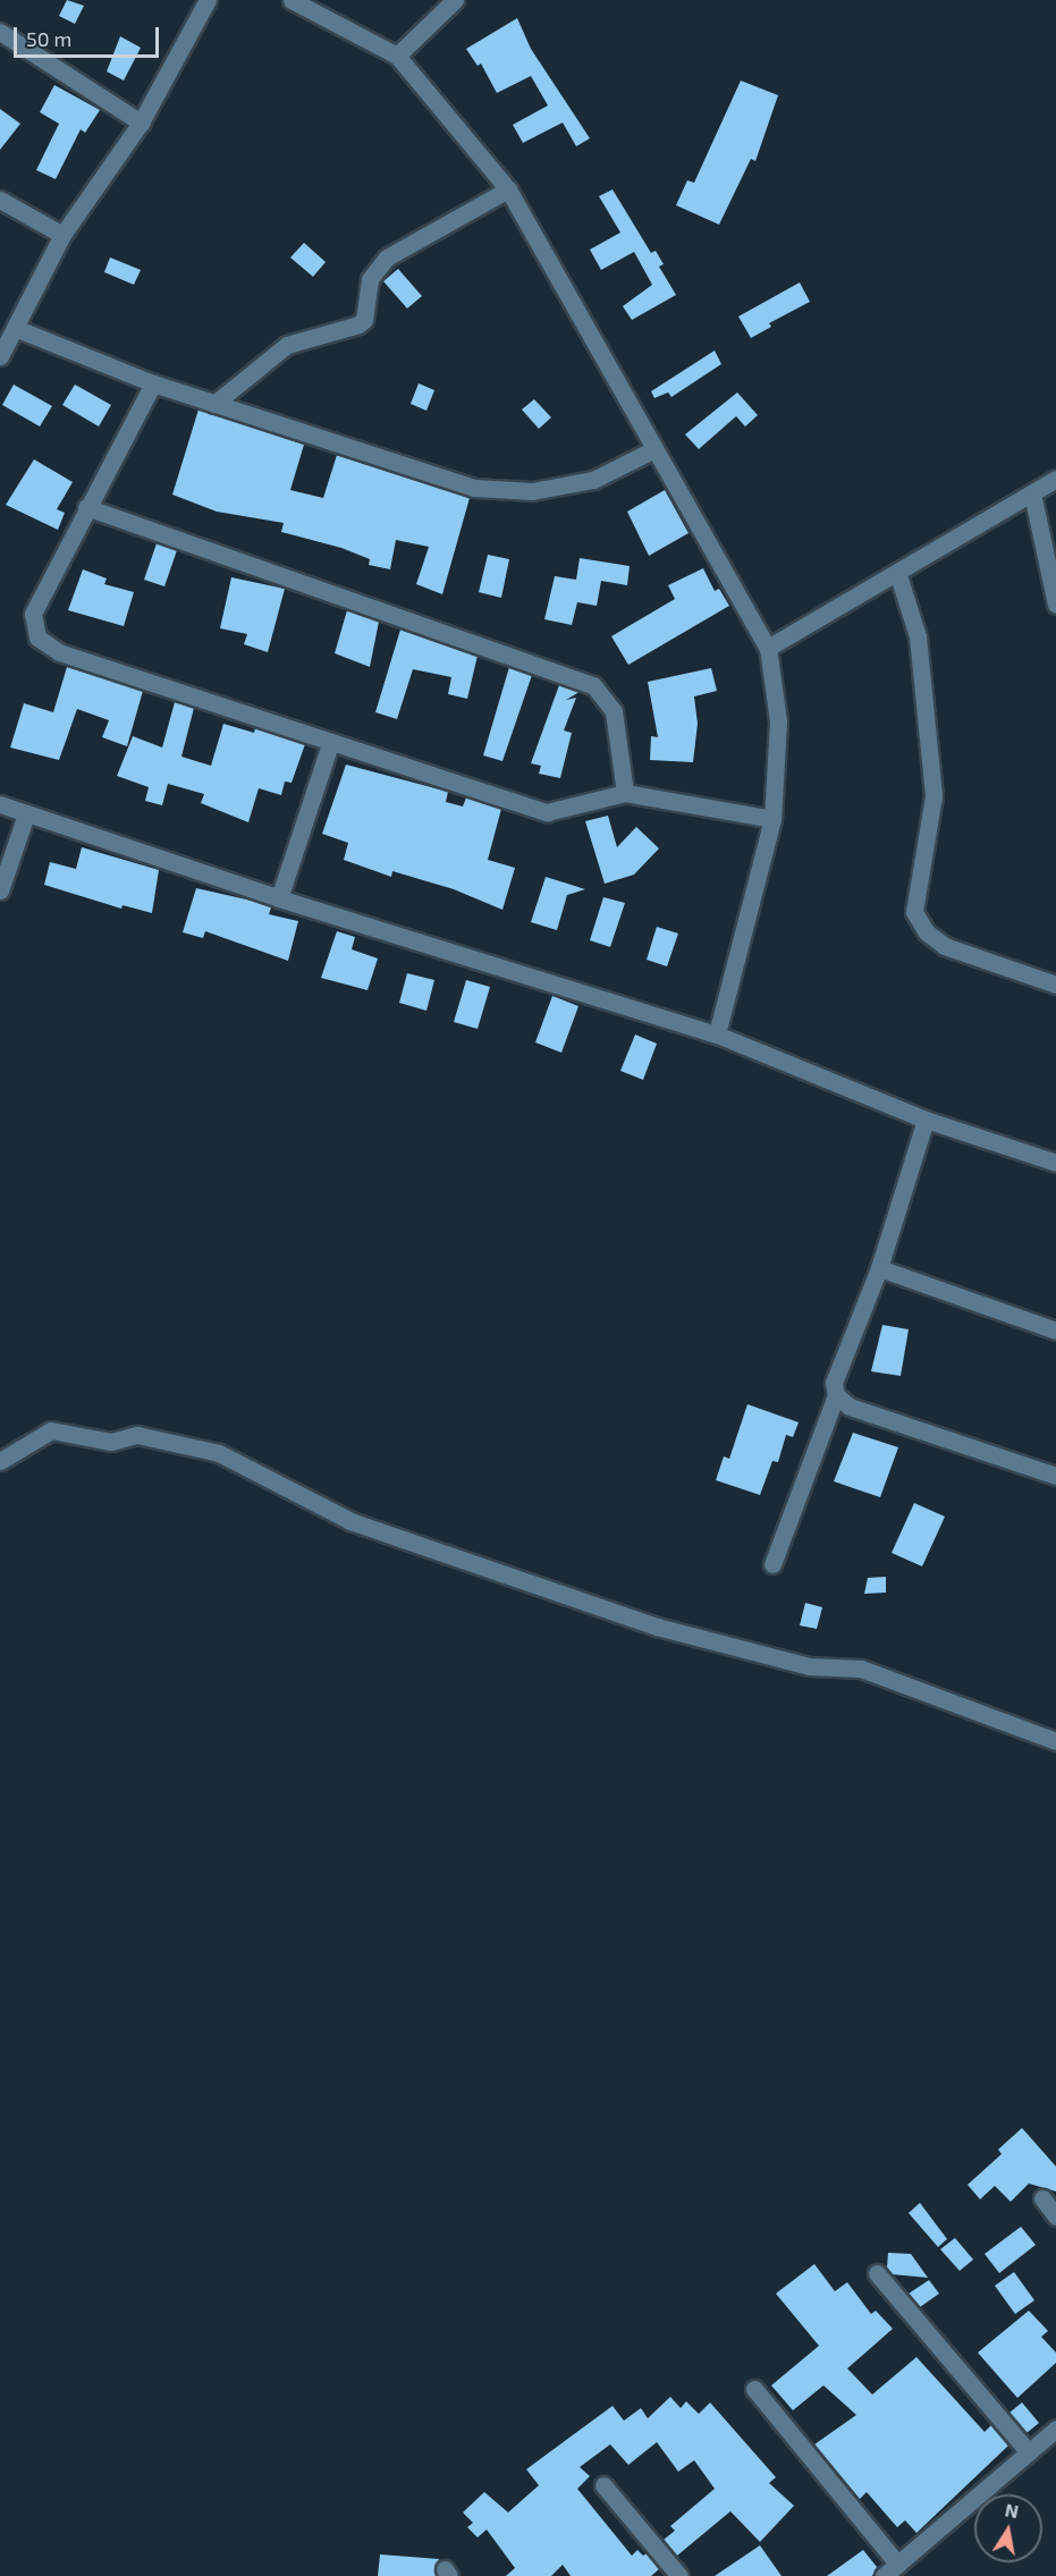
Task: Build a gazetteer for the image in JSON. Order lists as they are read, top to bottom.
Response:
{
  "scale_bar": "50 m",
  "north": "top"
}
